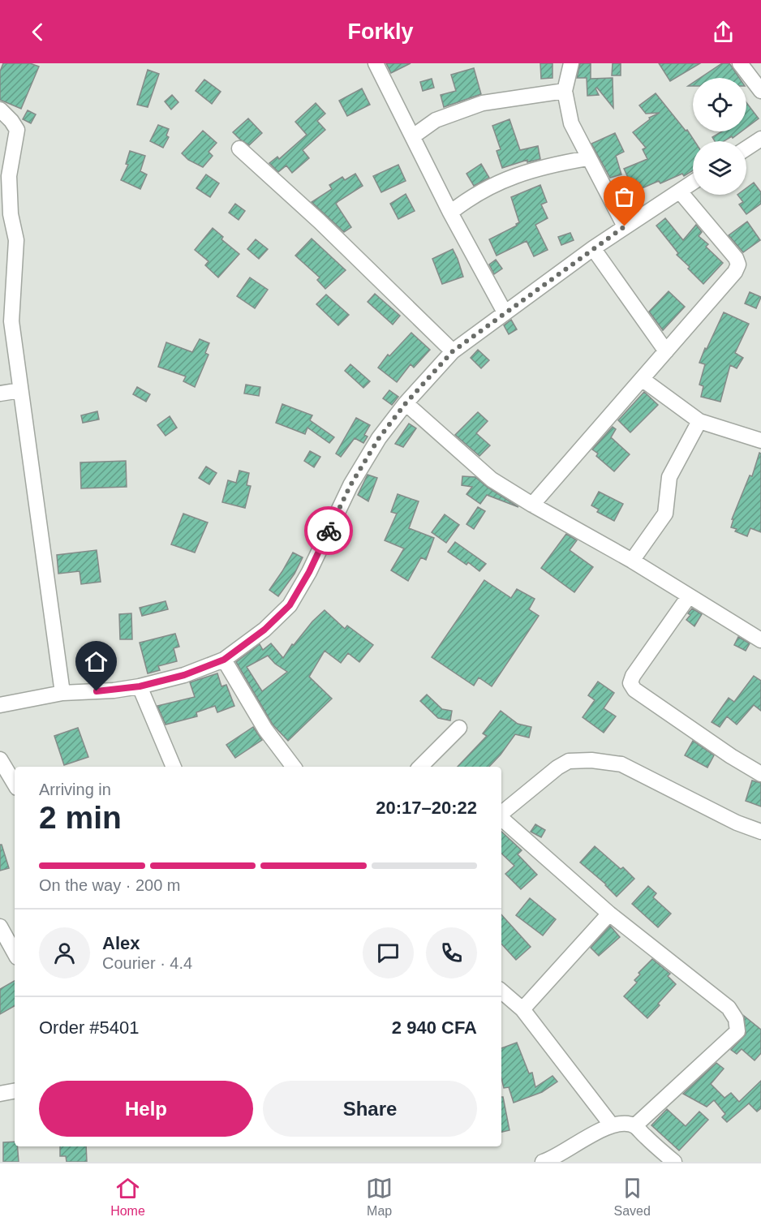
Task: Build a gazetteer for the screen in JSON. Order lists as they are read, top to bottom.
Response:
{
  "page": {
    "header": "Forkly",
    "heading": ["2 min", "Arriving in", "20:17–20:22"],
    "panel": [
      "Alex",
      "Courier · 4.4",
      "Order #5401",
      "2 940 CFA"
    ],
    "bar": "On the way · 200 m",
    "buttons": ["Help", "Share"],
    "tabs": ["Home", "Map", "Saved"]
  }
}
